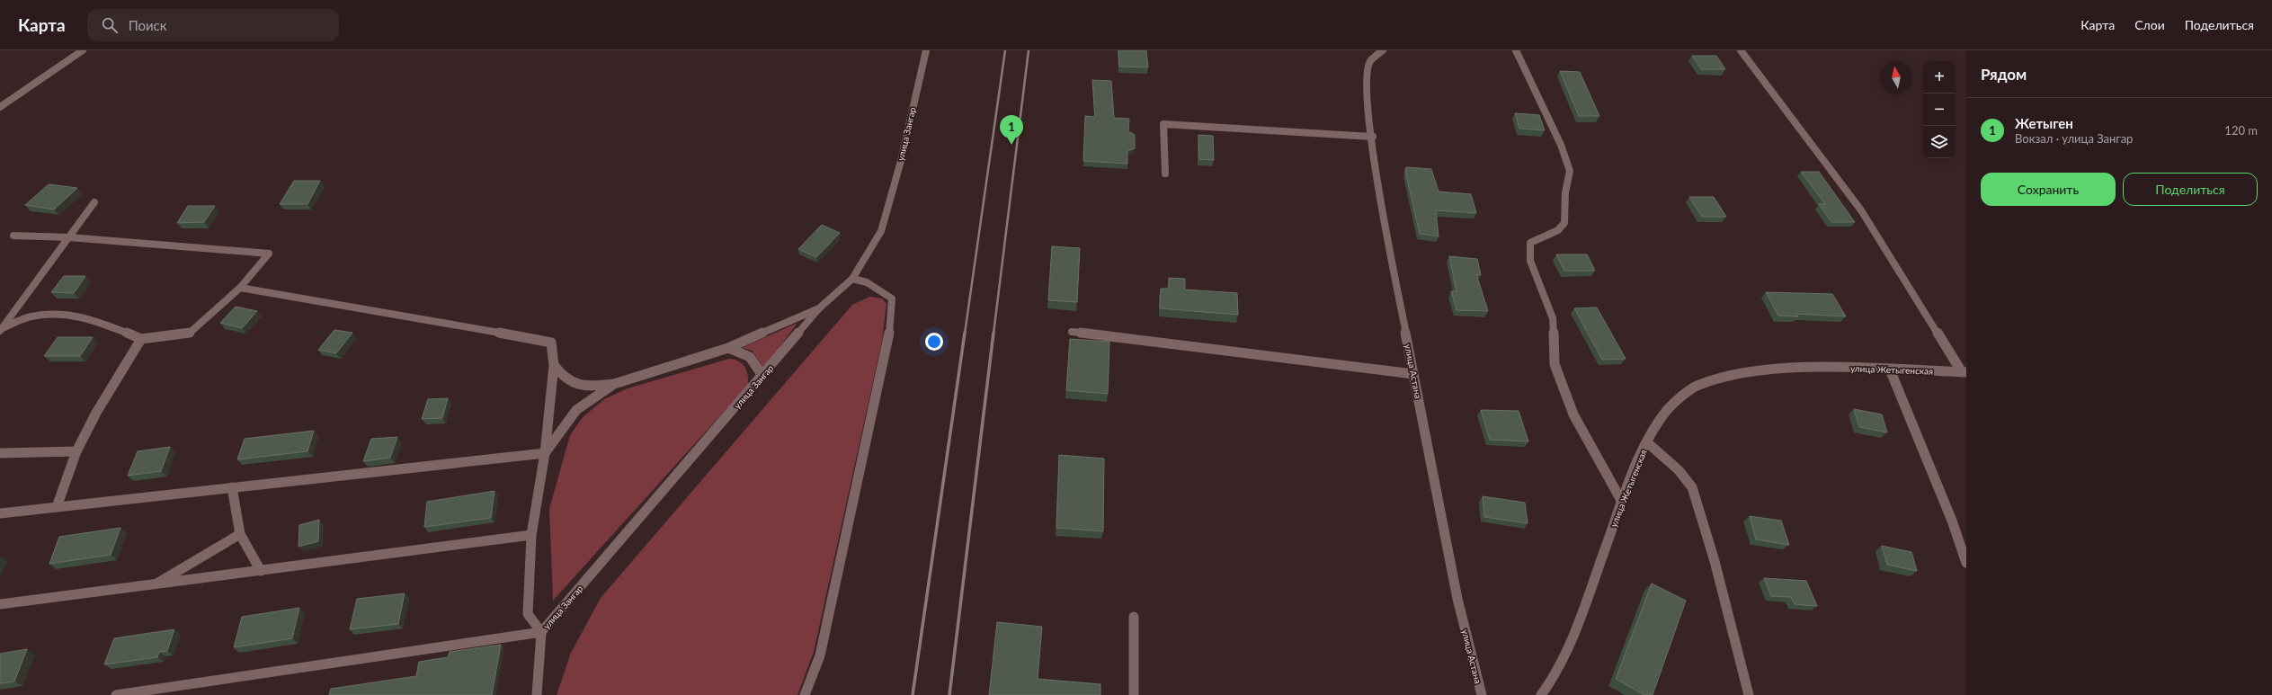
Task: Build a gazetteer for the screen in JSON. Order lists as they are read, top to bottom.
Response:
{
  "streets": {
    "street": ["улица Зангар", "улица Жетыгенская", "улица Астана"]
  },
  "north": "top",
  "page": {
    "header": "Карта",
    "search": "Поиск",
    "nav": ["Карта", "Слои", "Поделиться"],
    "heading": "Рядом",
    "map_buttons": ["+", "−"],
    "list": [
      {
        "mark": "1",
        "name": "Жетыген",
        "note": "Вокзал · улица Зангар",
        "value": "120 m"
      }
    ],
    "pins": "1",
    "buttons": ["Сохранить", "Поделиться"]
  }
}
